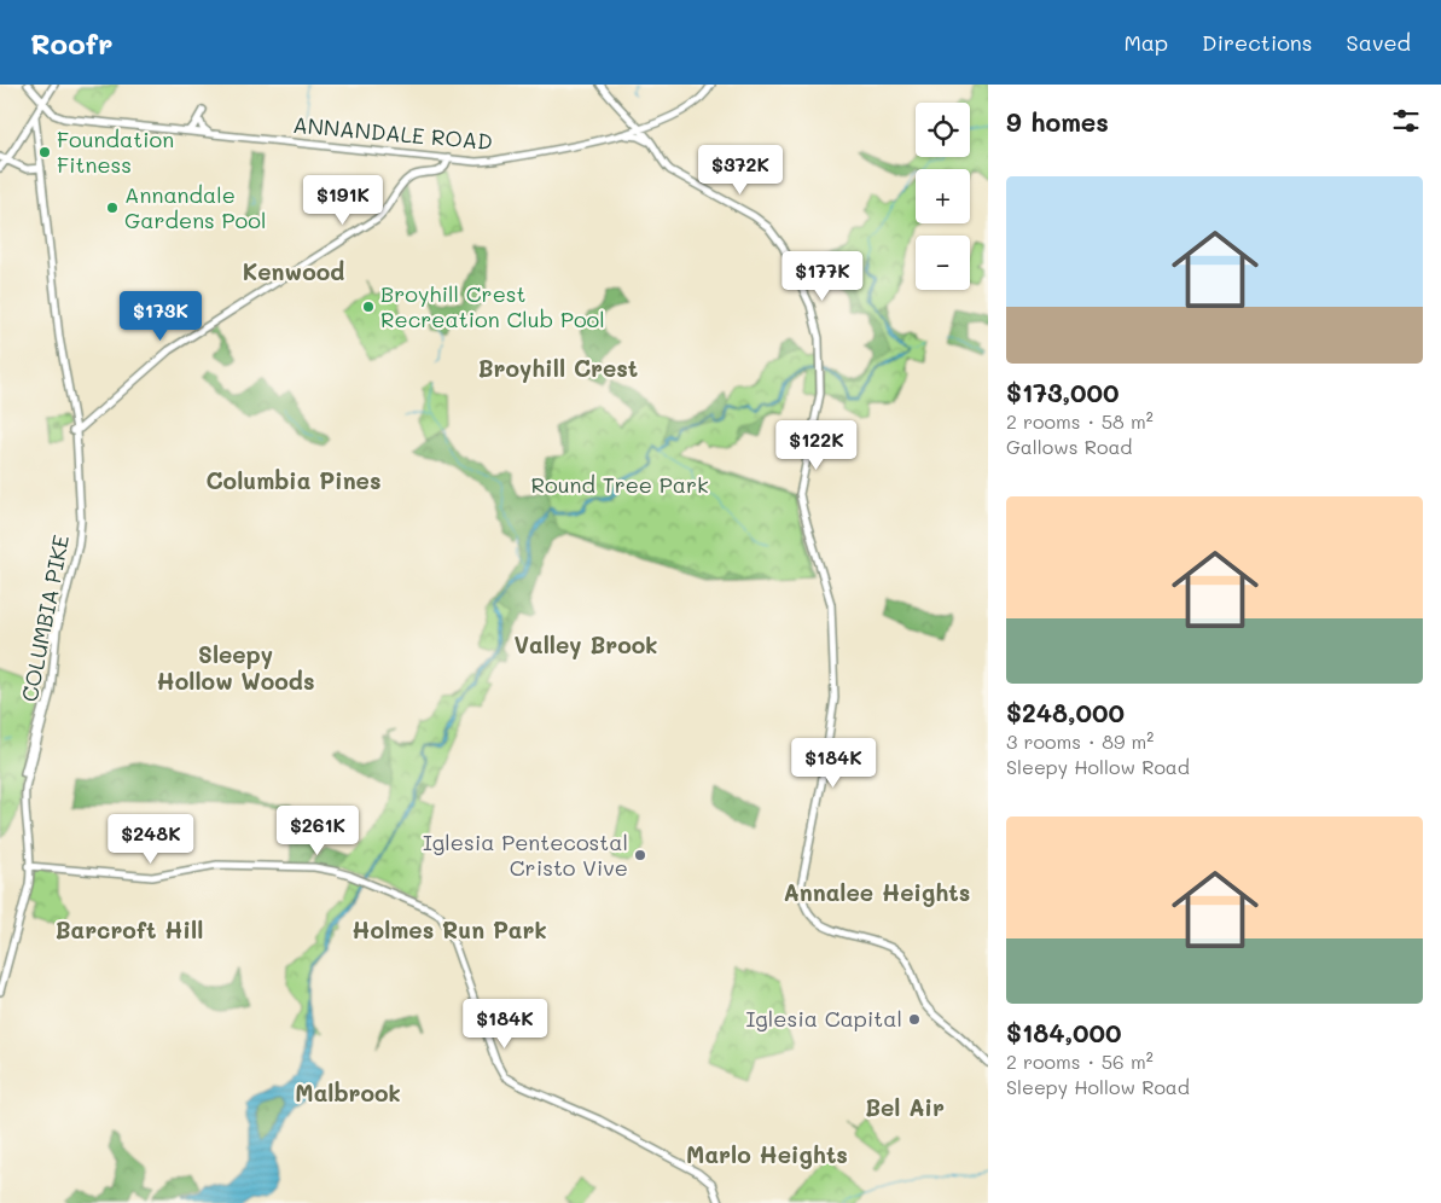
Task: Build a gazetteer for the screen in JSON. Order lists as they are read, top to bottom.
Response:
{
  "streets": {
    "main road": ["ANNANDALE ROAD", "COLUMBIA PIKE"]
  },
  "districts": [
    "Kenwood",
    "Broyhill Crest",
    "Columbia Pines",
    "Valley Brook",
    "Sleepy Hollow Woods",
    "Annalee Heights",
    "Barcroft Hill",
    "Holmes Run Park",
    "Malbrook",
    "Bel Air",
    "Marlo Heights"
  ],
  "parks": ["Round Tree Park"],
  "places": [
    "Foundation Fitness",
    "Annandale Gardens Pool",
    "Broyhill Crest Recreation Club Pool",
    "Iglesia Pentecostal Cristo Vive",
    "Iglesia Capital"
  ],
  "page": {
    "header": "Roofr",
    "nav": ["Map", "Directions", "Saved"],
    "heading": "9 homes",
    "map_buttons": ["+", "−"],
    "price": [
      "$372K",
      "$191K",
      "$177K",
      "$173K",
      "$122K",
      "$184K",
      "$261K",
      "$248K",
      "$184K"
    ],
    "list": [
      {
        "name": "$173,000",
        "note": "2 rooms · 58 m² · Gallows Road"
      },
      {
        "name": "$248,000",
        "note": "3 rooms · 89 m² · Sleepy Hollow Road"
      },
      {
        "name": "$184,000",
        "note": "2 rooms · 56 m² · Sleepy Hollow Road"
      }
    ]
  }
}
